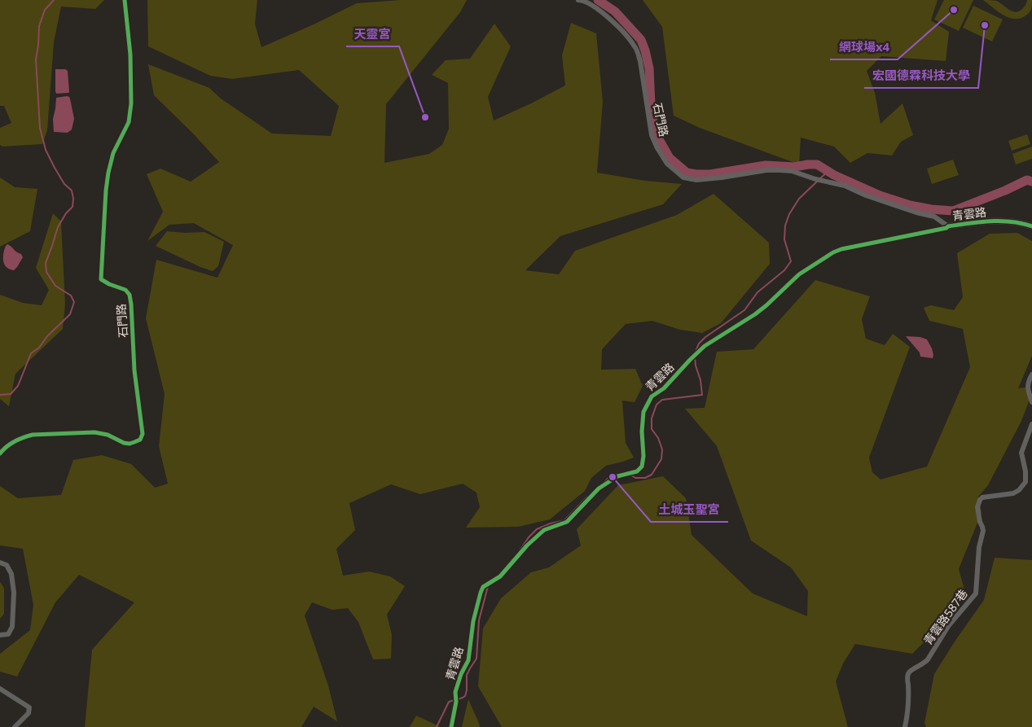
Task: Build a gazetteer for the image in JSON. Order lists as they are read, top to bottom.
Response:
{
  "streets": {
    "street": ["石門路", "青雲路", "青雲路587巷"]
  },
  "crossings": [
    ["石門路", "青雲路"]
  ],
  "places": [
    "網球場x4",
    "宏國德霖科技大學",
    "天靈宮",
    "土城玉聖宮"
  ]
}
